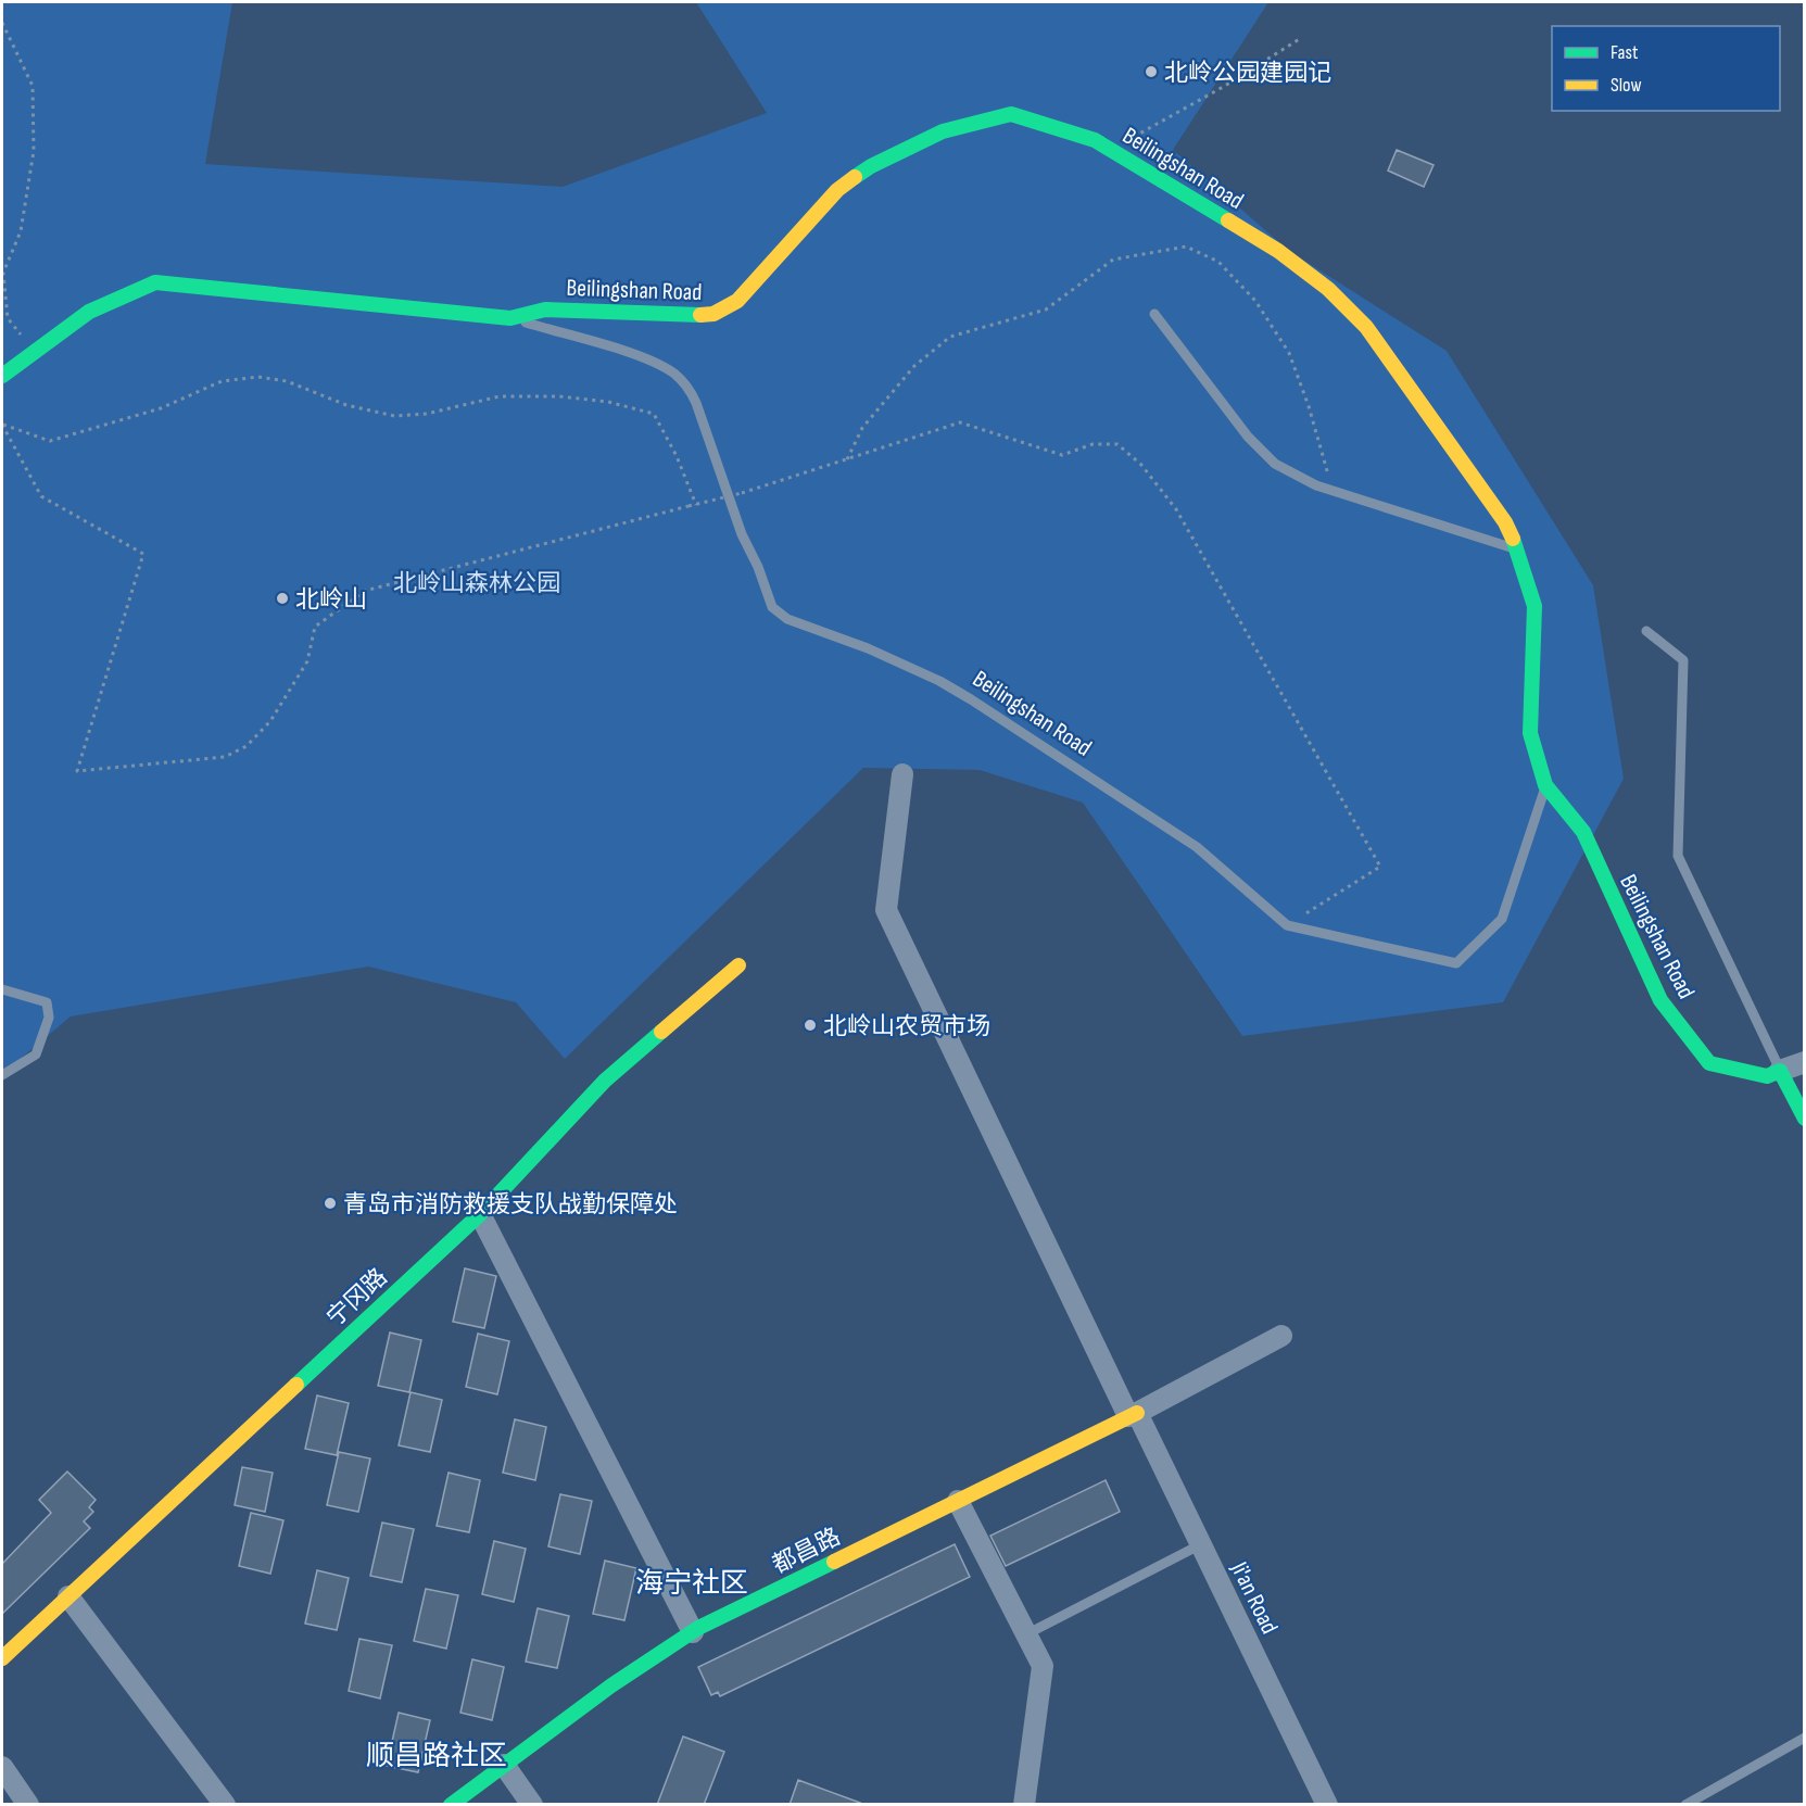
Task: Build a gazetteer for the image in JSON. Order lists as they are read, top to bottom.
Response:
{
  "streets": {
    "street": [
      "Beilingshan Road",
      "宁冈路",
      "都昌路",
      "Ji'an Road"
    ]
  },
  "crossings": [
    ["都昌路", "Ji'an Road"]
  ],
  "districts": ["海宁社区", "顺昌路社区"],
  "parks": ["北岭山森林公园"],
  "places": [
    "北岭公园建园记",
    "北岭山",
    "北岭山农贸市场",
    "青岛市消防救援支队战勤保障处"
  ],
  "legend": ["Fast", "Slow"]
}
